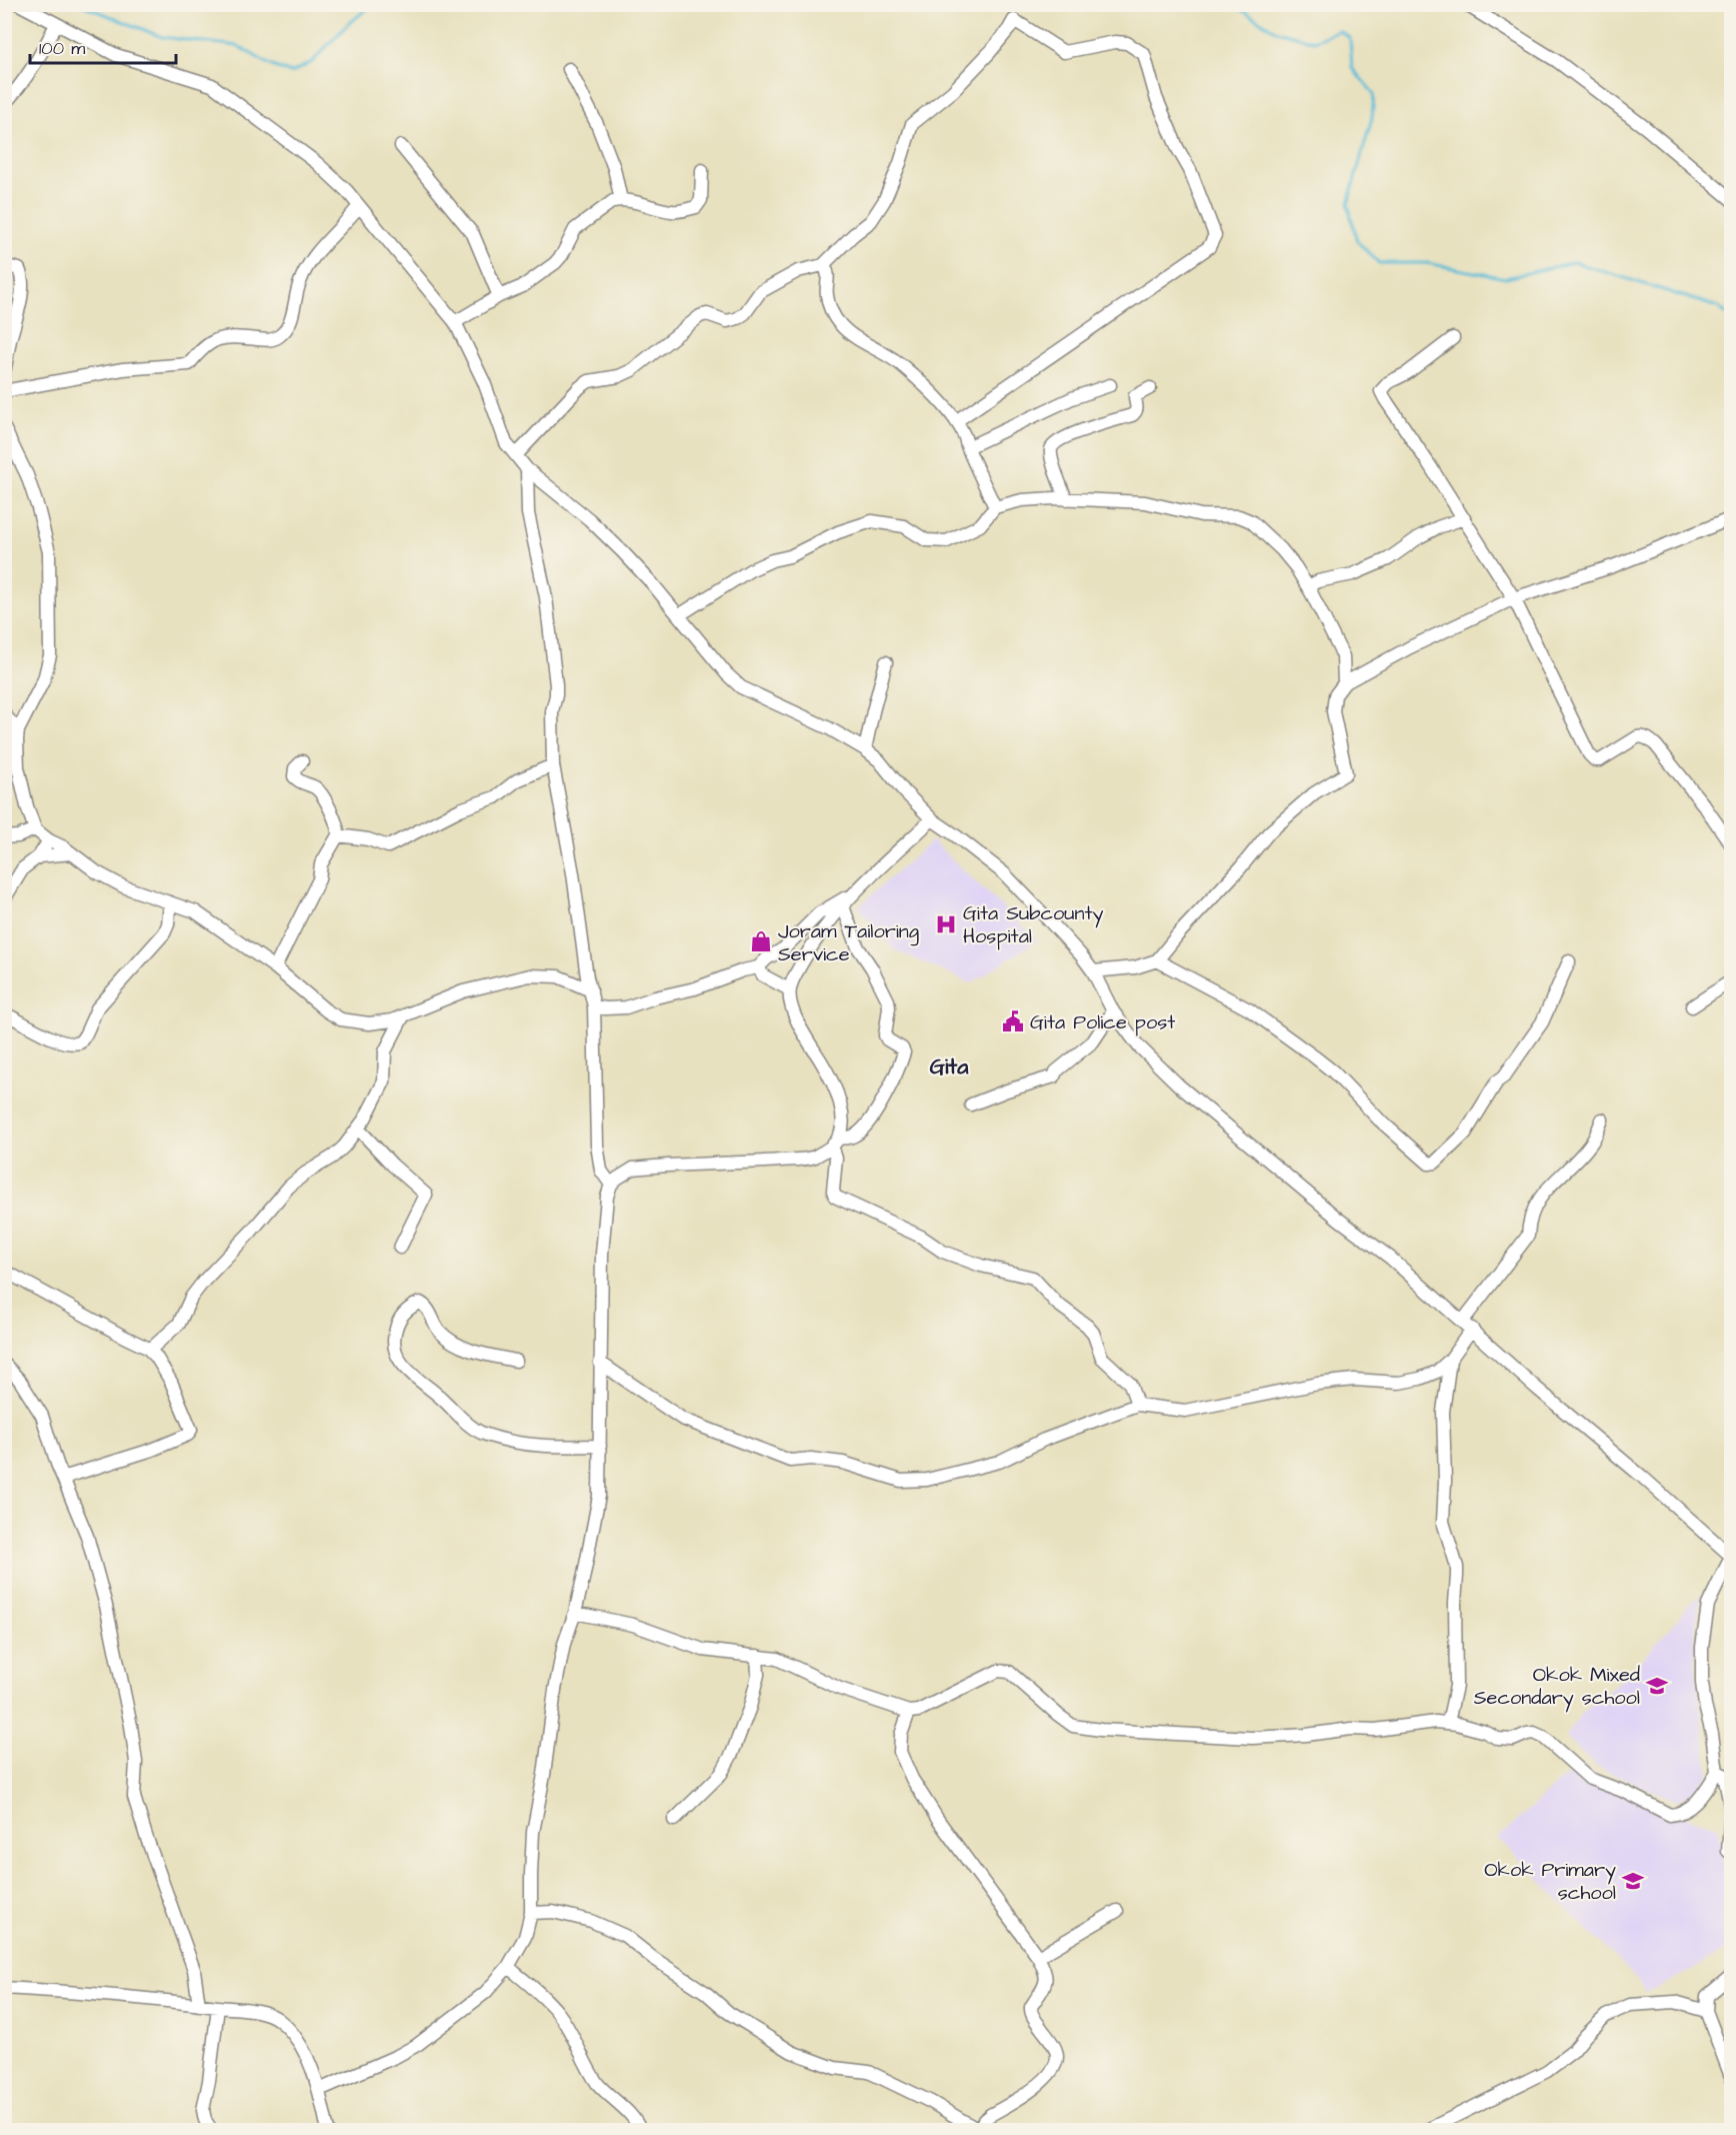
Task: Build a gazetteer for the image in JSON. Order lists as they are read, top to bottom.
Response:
{
  "districts": ["Gita"],
  "places": {
    "hospital": ["Gita Subcounty Hospital"],
    "shop": ["Joram Tailoring Service"],
    "public building": ["Gita Police post"],
    "school or university": ["Okok Mixed Secondary school", "Okok Primary school"]
  },
  "scale_bar": "100 m"
}
